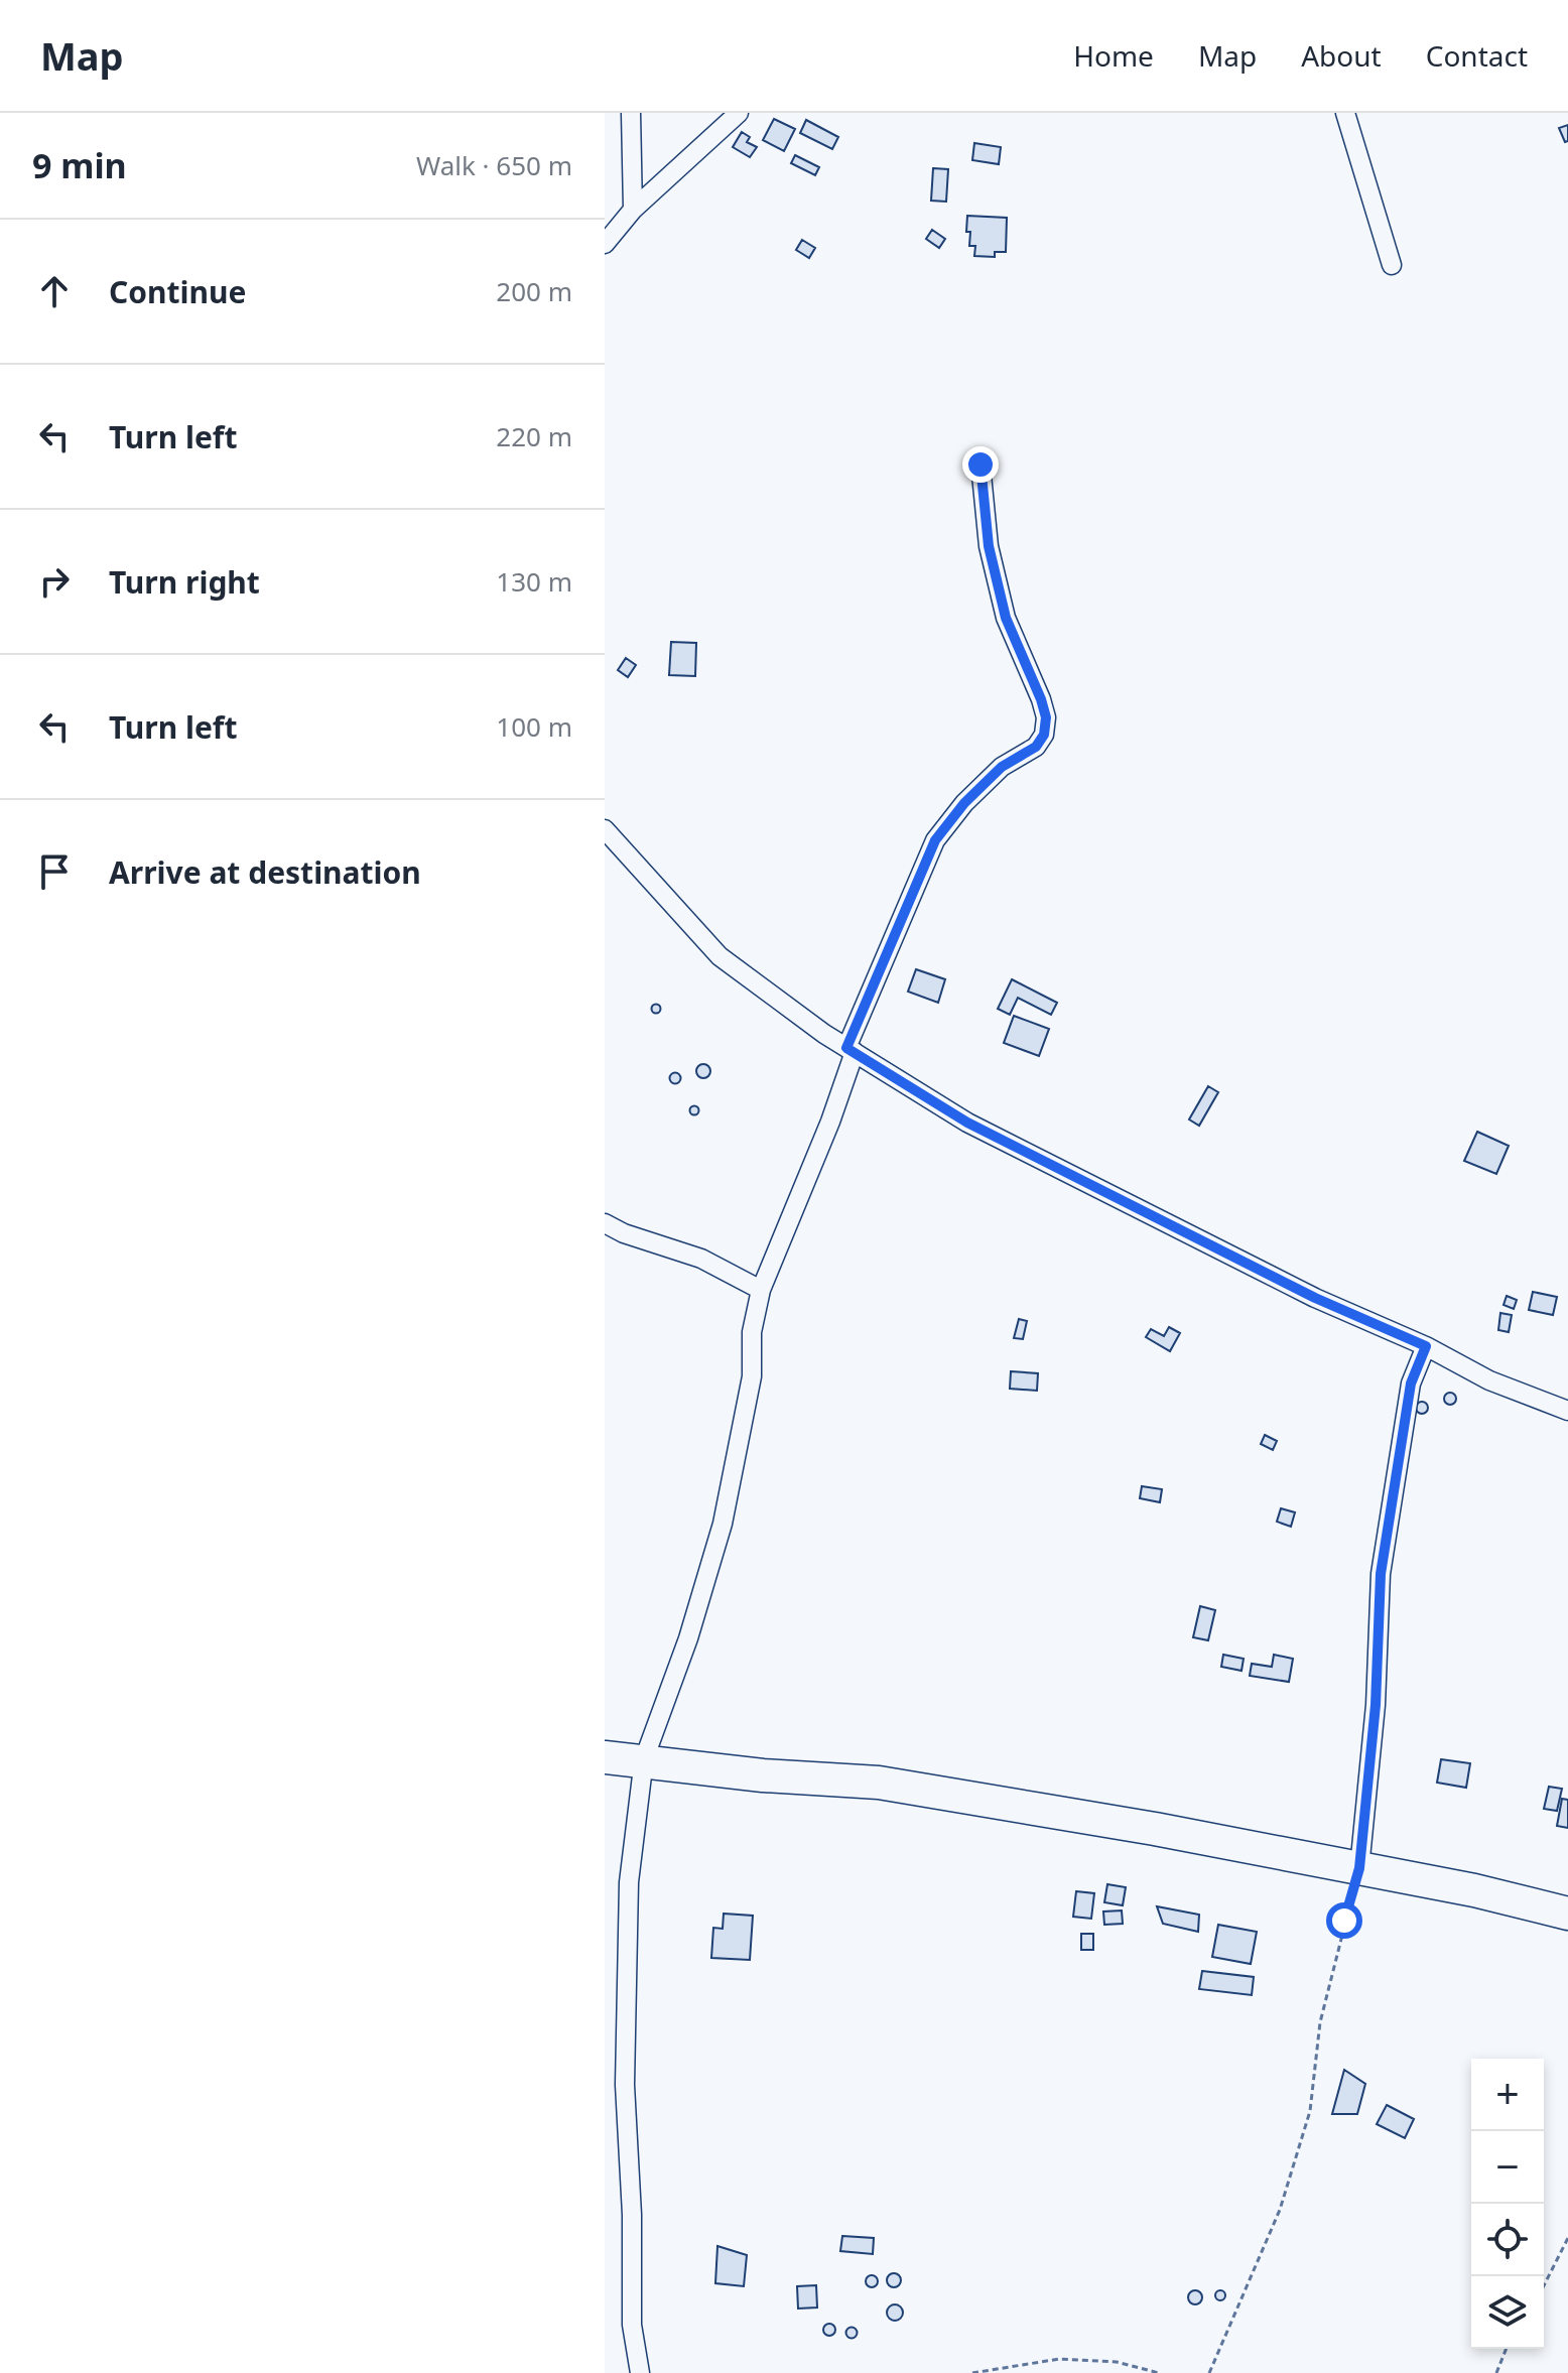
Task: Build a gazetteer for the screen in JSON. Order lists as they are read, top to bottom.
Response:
{
  "page": {
    "header": "Map",
    "nav": [
      "Home",
      "Map",
      "About",
      "Contact"
    ],
    "heading": ["9 min", "Walk · 650 m"],
    "list": [
      ["Continue", "200 m"],
      ["Turn left", "220 m"],
      ["Turn right", "130 m"],
      ["Turn left", "100 m"],
      "Arrive at destination"
    ],
    "map_buttons": ["+", "−"]
  }
}
